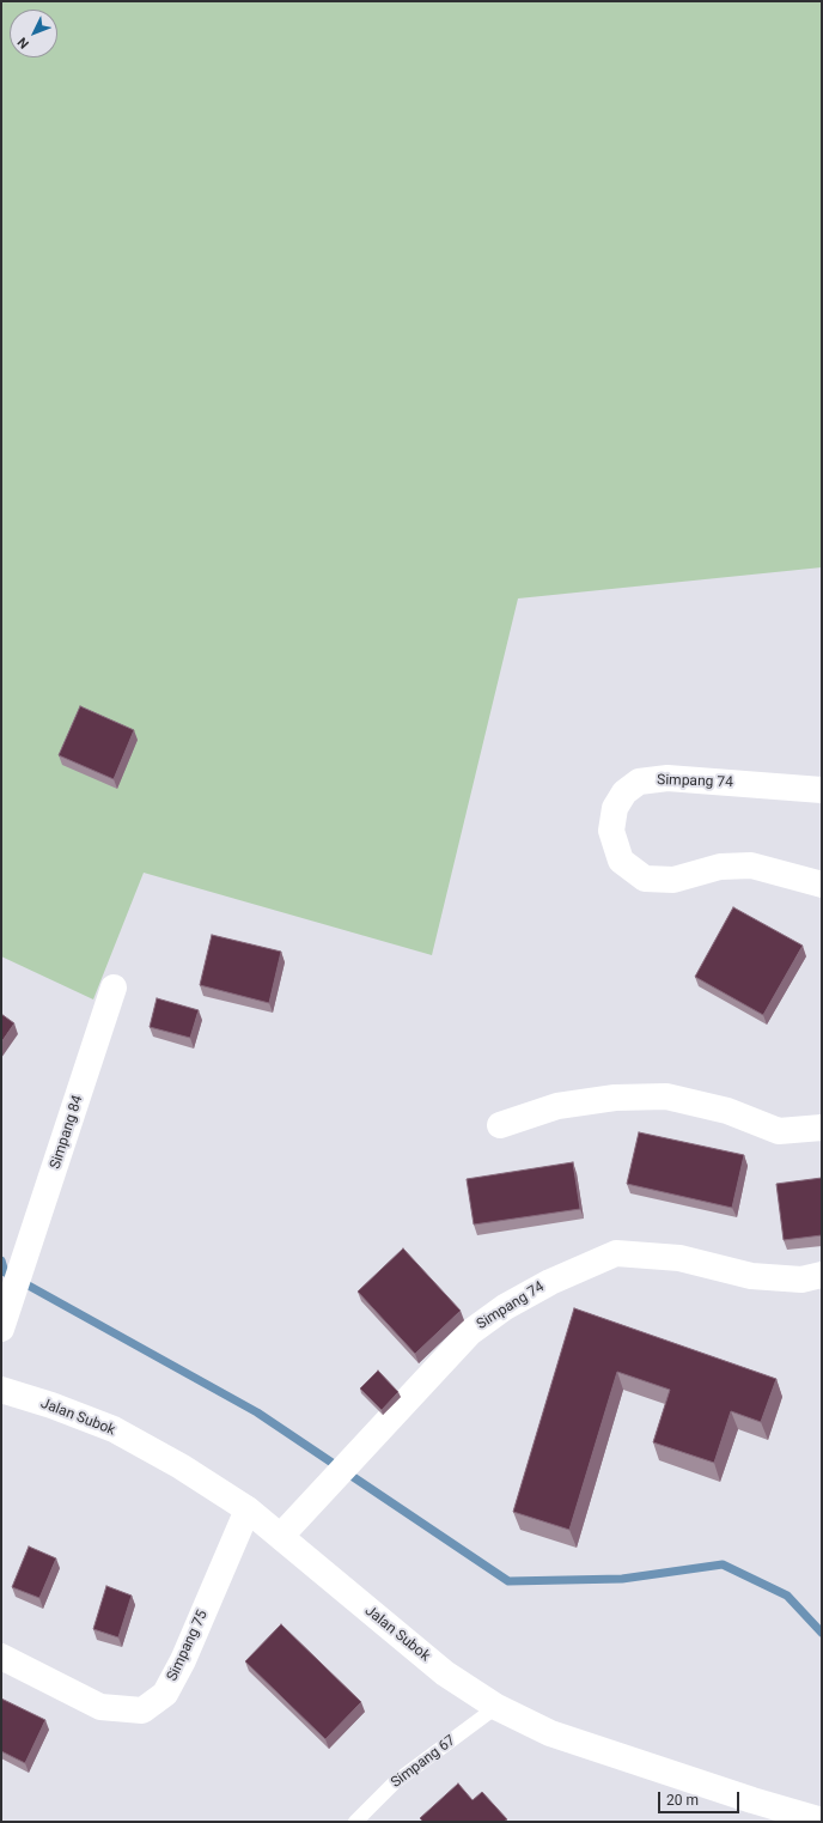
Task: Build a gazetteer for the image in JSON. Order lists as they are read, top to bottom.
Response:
{
  "streets": {
    "street": [
      "Simpang 74",
      "Simpang 84",
      "Jalan Subok",
      "Simpang 75"
    ],
    "lane": ["Simpang 67"]
  },
  "crossings": [
    ["Simpang 74", "Jalan Subok"],
    ["Jalan Subok", "Simpang 75"],
    ["Jalan Subok", "Simpang 67"]
  ],
  "scale_bar": "20 m",
  "north": "bottom left"
}
